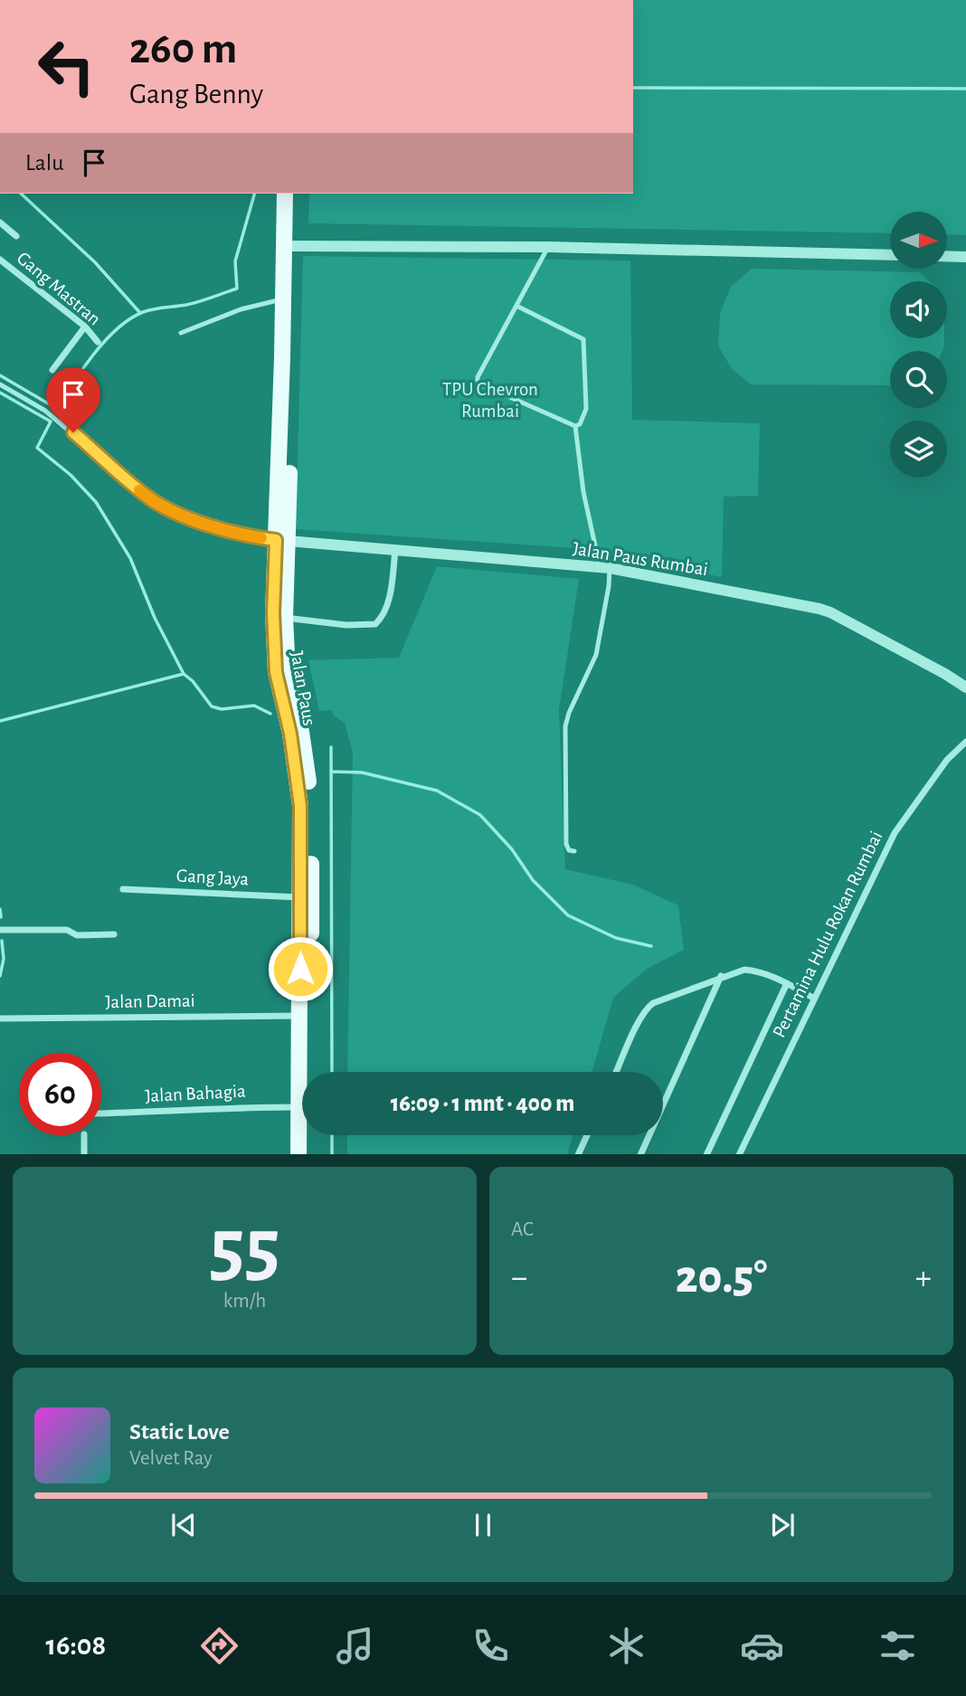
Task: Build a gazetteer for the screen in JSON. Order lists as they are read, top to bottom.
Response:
{
  "streets": {
    "main road": ["Jalan Paus"],
    "street": [
      "Gang Mastran",
      "Jalan Paus Rumbai",
      "Gang Jaya",
      "Pertamina Hulu Rokan Rumbai",
      "Jalan Damai",
      "Jalan Bahagia"
    ]
  },
  "crossings": [
    ["Jalan Paus Rumbai", "Jalan Paus"],
    ["Jalan Paus", "Gang Jaya"],
    ["Jalan Paus", "Jalan Damai"],
    ["Jalan Paus", "Jalan Bahagia"]
  ],
  "parks": ["TPU Chevron Rumbai"],
  "north": "right",
  "page": {
    "turn": ["260 m", "Gang Benny"],
    "then": "Lalu",
    "limit": "60",
    "trip": "16:09 · 1 mnt · 400 m",
    "tile": [
      ["55", "km/h"],
      "AC"
    ],
    "heat": ["−", "20.5°", "+"],
    "song": ["Static Love", "Velvet Ray"],
    "tabs": "16:08"
  }
}
